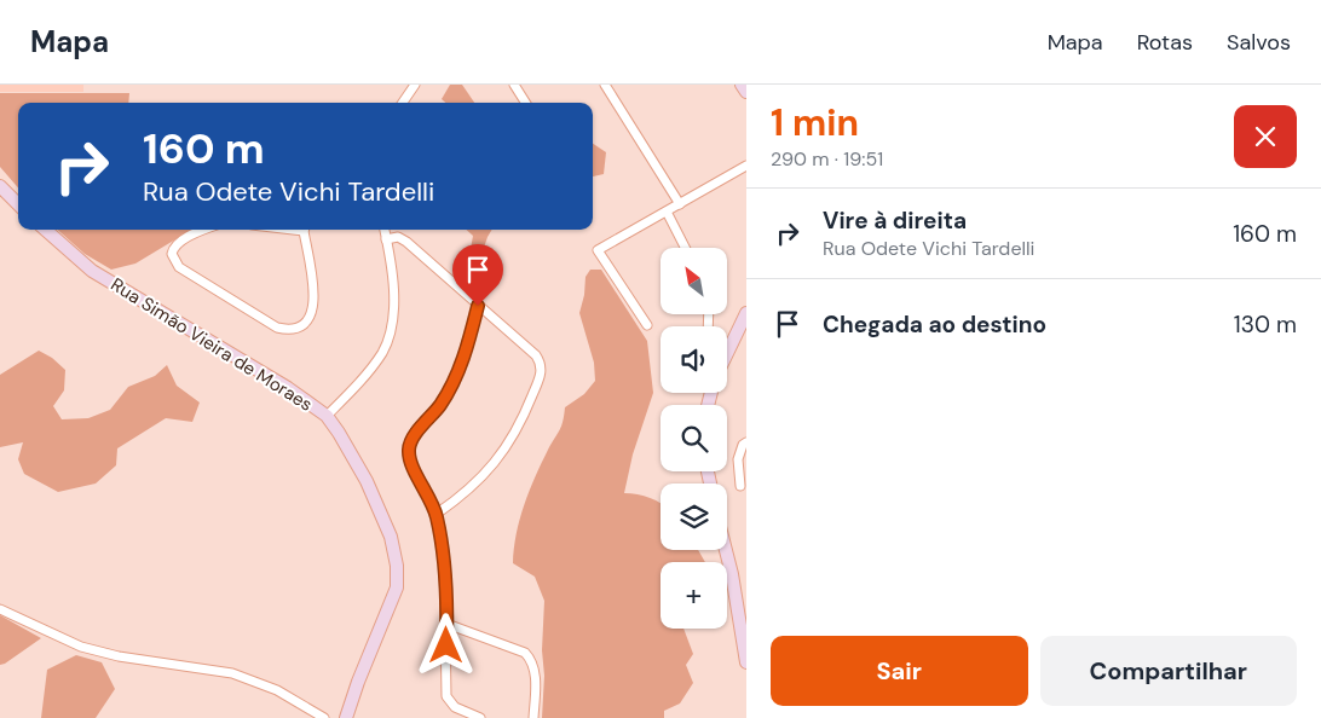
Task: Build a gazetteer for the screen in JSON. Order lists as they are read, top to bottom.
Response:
{
  "streets": {
    "street": ["Rua Simão Vieira de Moraes"]
  },
  "north": "top left",
  "page": {
    "header": "Mapa",
    "nav": ["Mapa", "Rotas", "Salvos"],
    "heading": ["1 min", "290 m · 19:51"],
    "turn": ["160 m", "Rua Odete Vichi Tardelli"],
    "list": [
      {
        "name": "Vire à direita",
        "note": "Rua Odete Vichi Tardelli",
        "value": "160 m"
      },
      {
        "name": "Chegada ao destino",
        "value": "130 m"
      }
    ],
    "map_buttons": "+",
    "buttons": ["Sair", "Compartilhar"]
  }
}
